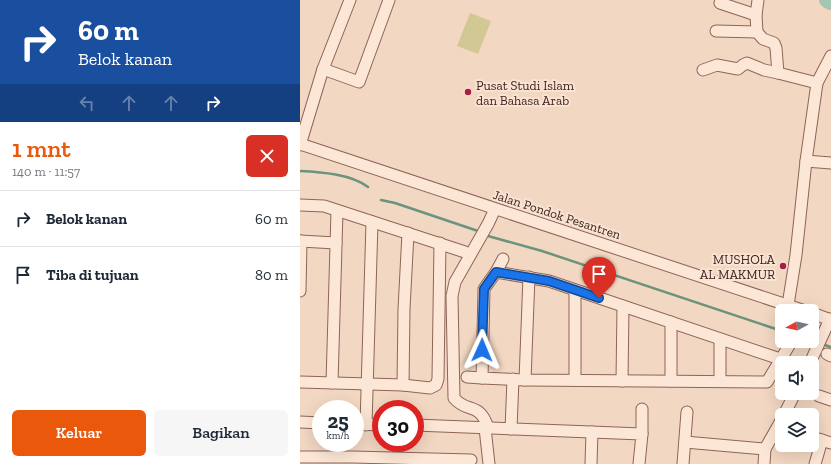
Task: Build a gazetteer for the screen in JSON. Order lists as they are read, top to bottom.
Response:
{
  "streets": {
    "street": ["Jalan Pondok Pesantren"]
  },
  "places": ["Pusat Studi Islam dan Bahasa Arab", "MUSHOLA AL MAKMUR"],
  "north": "left",
  "page": {
    "turn": ["60 m", "Belok kanan"],
    "heading": ["1 mnt", "140 m · 11:57"],
    "list": [
      {
        "name": "Belok kanan",
        "value": "60 m"
      },
      {
        "name": "Tiba di tujuan",
        "value": "80 m"
      }
    ],
    "speed": "25 km/h",
    "limit": "30",
    "buttons": ["Keluar", "Bagikan"]
  }
}
